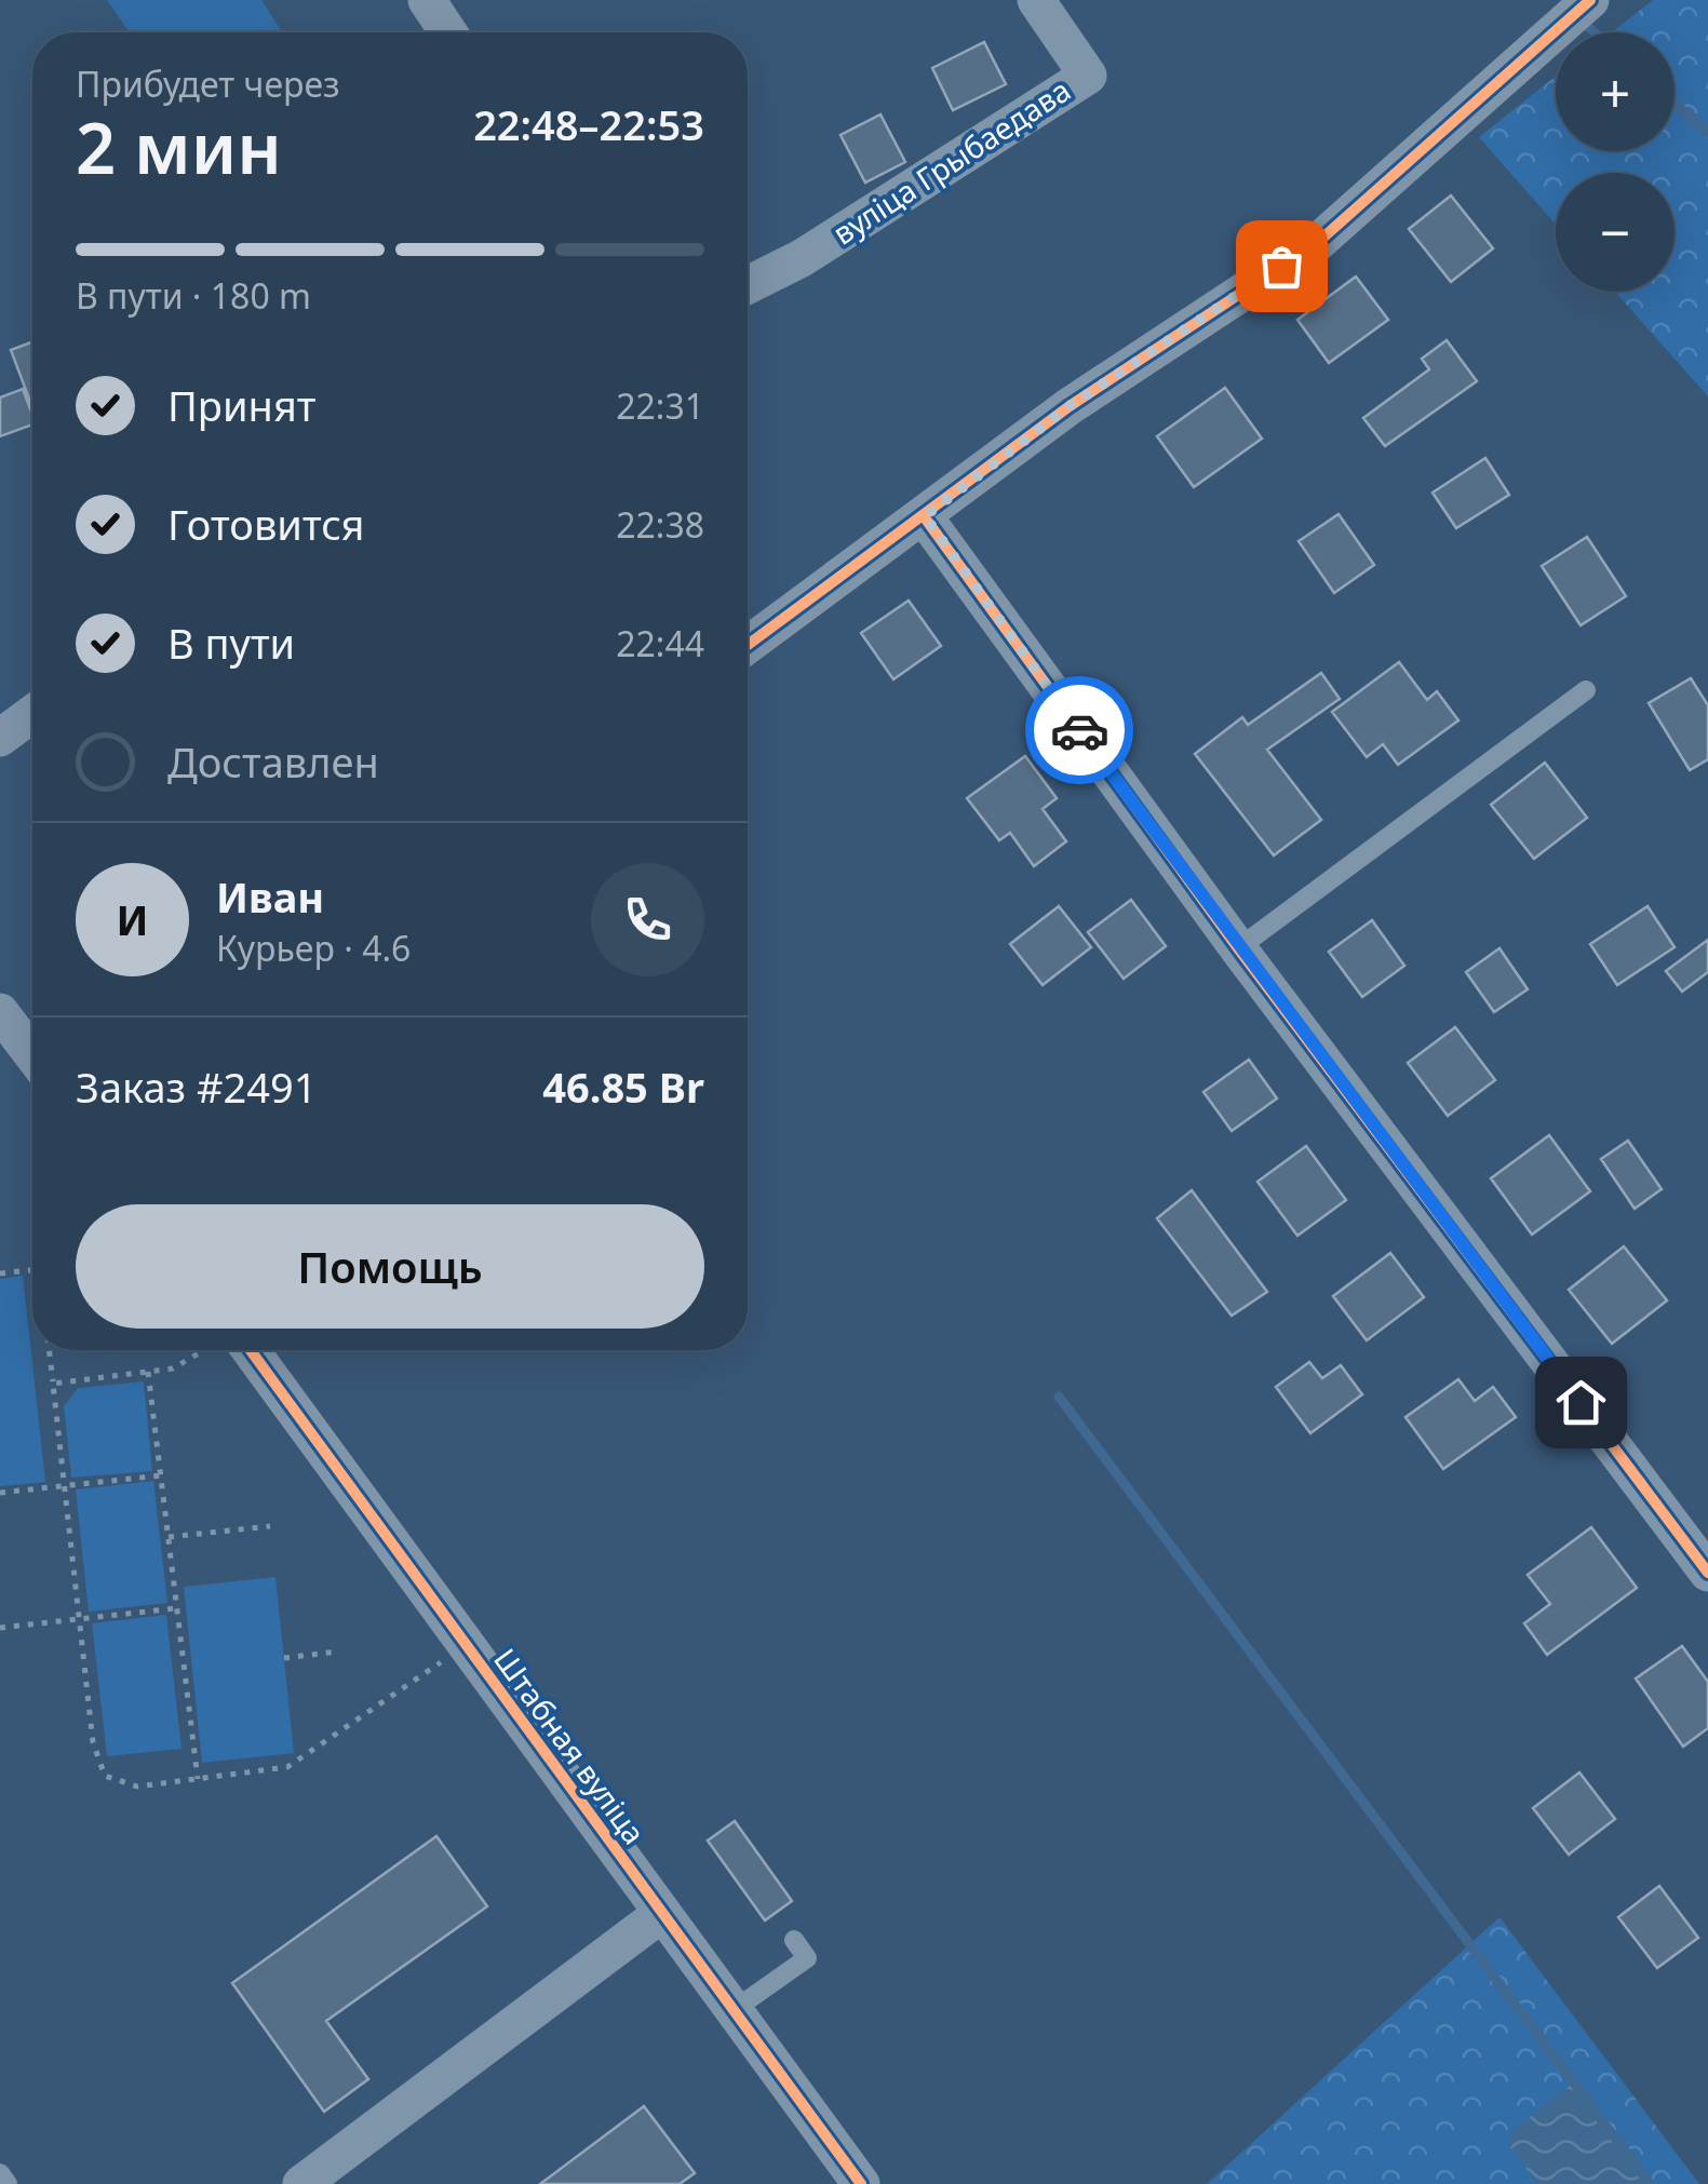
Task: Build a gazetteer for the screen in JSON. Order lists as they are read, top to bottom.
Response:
{
  "streets": {
    "street": ["вуліца Грыбаедава", "Штабная вуліца"]
  },
  "page": {
    "map_buttons": ["+", "−"],
    "heading": ["2 мин", "Прибудет через", "22:48–22:53"],
    "panel": [
      "Иван",
      "Курьер · 4.6",
      "Заказ #2491",
      "46.85 Br"
    ],
    "bar": "В пути · 180 m",
    "list": [
      ["Принят", "22:31"],
      ["Готовится", "22:38"],
      ["В пути", "22:44"],
      "Доставлен"
    ],
    "round": "И",
    "buttons": "Помощь"
  }
}
